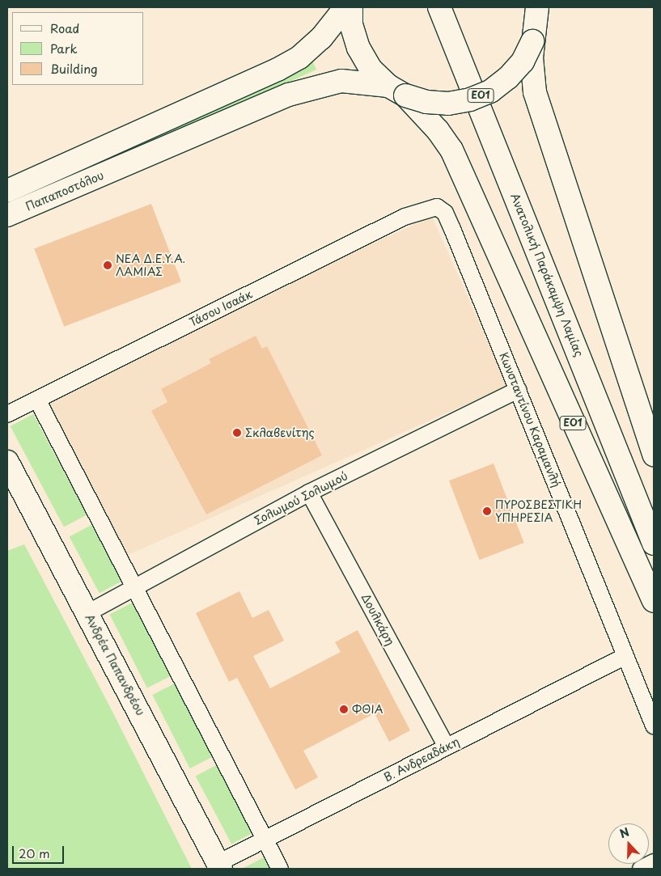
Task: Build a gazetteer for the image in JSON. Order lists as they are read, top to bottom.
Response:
{
  "streets": {
    "main road": [
      "ΕΟ1",
      "Παπαποστόλου",
      "Ανατολική Παράκαμψη Λαμίας",
      "Ανδρέα Παπανδρέου"
    ],
    "street": [
      "Τάσου Ισαάκ",
      "Κωνσταντίνου Καραμανλή",
      "Σολωμού Σολωμού",
      "Δουλκάρη",
      "Β. Ανδρεαδάκη"
    ]
  },
  "crossings": [
    ["ΕΟ1", "Παπαποστόλου"],
    ["Τάσου Ισαάκ", "Κωνσταντίνου Καραμανλή"],
    ["Κωνσταντίνου Καραμανλή", "Σολωμού Σολωμού"],
    ["Κωνσταντίνου Καραμανλή", "Β. Ανδρεαδάκη"],
    ["Σολωμού Σολωμού", "Δουλκάρη"],
    ["Σολωμού Σολωμού", "Ανδρέα Παπανδρέου"],
    ["Δουλκάρη", "Β. Ανδρεαδάκη"],
    ["Ανδρέα Παπανδρέου", "Β. Ανδρεαδάκη"]
  ],
  "places": [
    "ΝΕΑ Δ.Ε.Υ.Α. ΛΑΜΙΑΣ",
    "Σκλαβενίτης",
    "ΠΥΡΟΣΒΕΣΤΙΚΗ ΥΠΗΡΕΣΙΑ",
    "ΦΘΙΑ"
  ],
  "legend": ["Road", "Park", "Building"],
  "scale_bar": "20 m",
  "north": "top"
}
